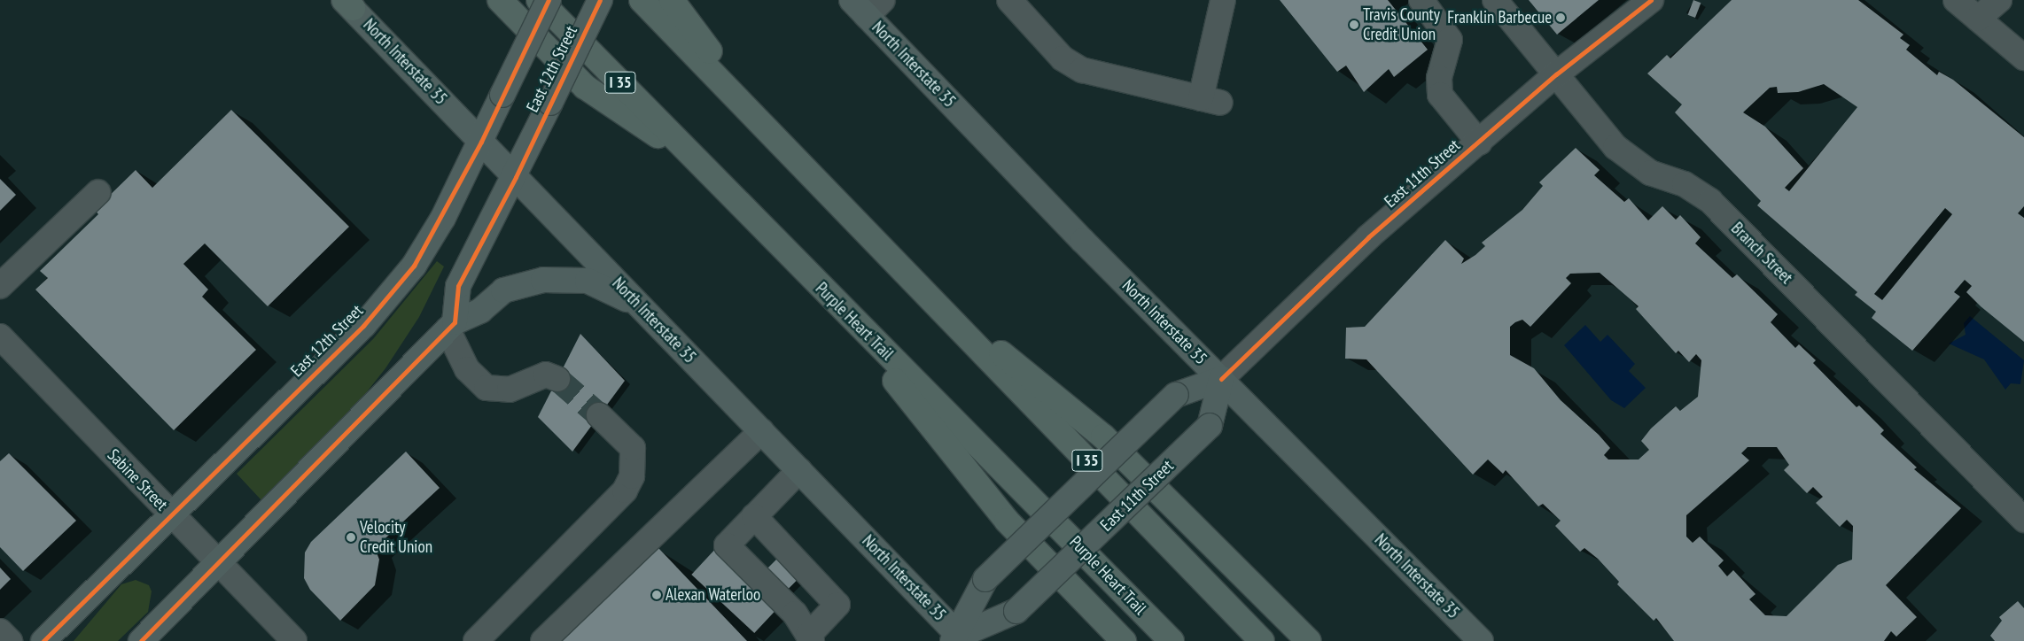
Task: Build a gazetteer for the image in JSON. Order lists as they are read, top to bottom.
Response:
{
  "streets": {
    "highway": ["I 35", "Purple Heart Trail"],
    "main road": ["North Interstate 35", "East 12th Street", "East 11th Street"],
    "street": ["Branch Street", "Sabine Street"]
  },
  "crossings": [
    ["North Interstate 35", "East 12th Street"],
    ["North Interstate 35", "East 11th Street"],
    ["East 12th Street", "Sabine Street"],
    ["East 11th Street", "Branch Street"]
  ],
  "places": [
    "Franklin Barbecue",
    "Travis County Credit Union",
    "Velocity Credit Union",
    "Alexan Waterloo"
  ]
}
